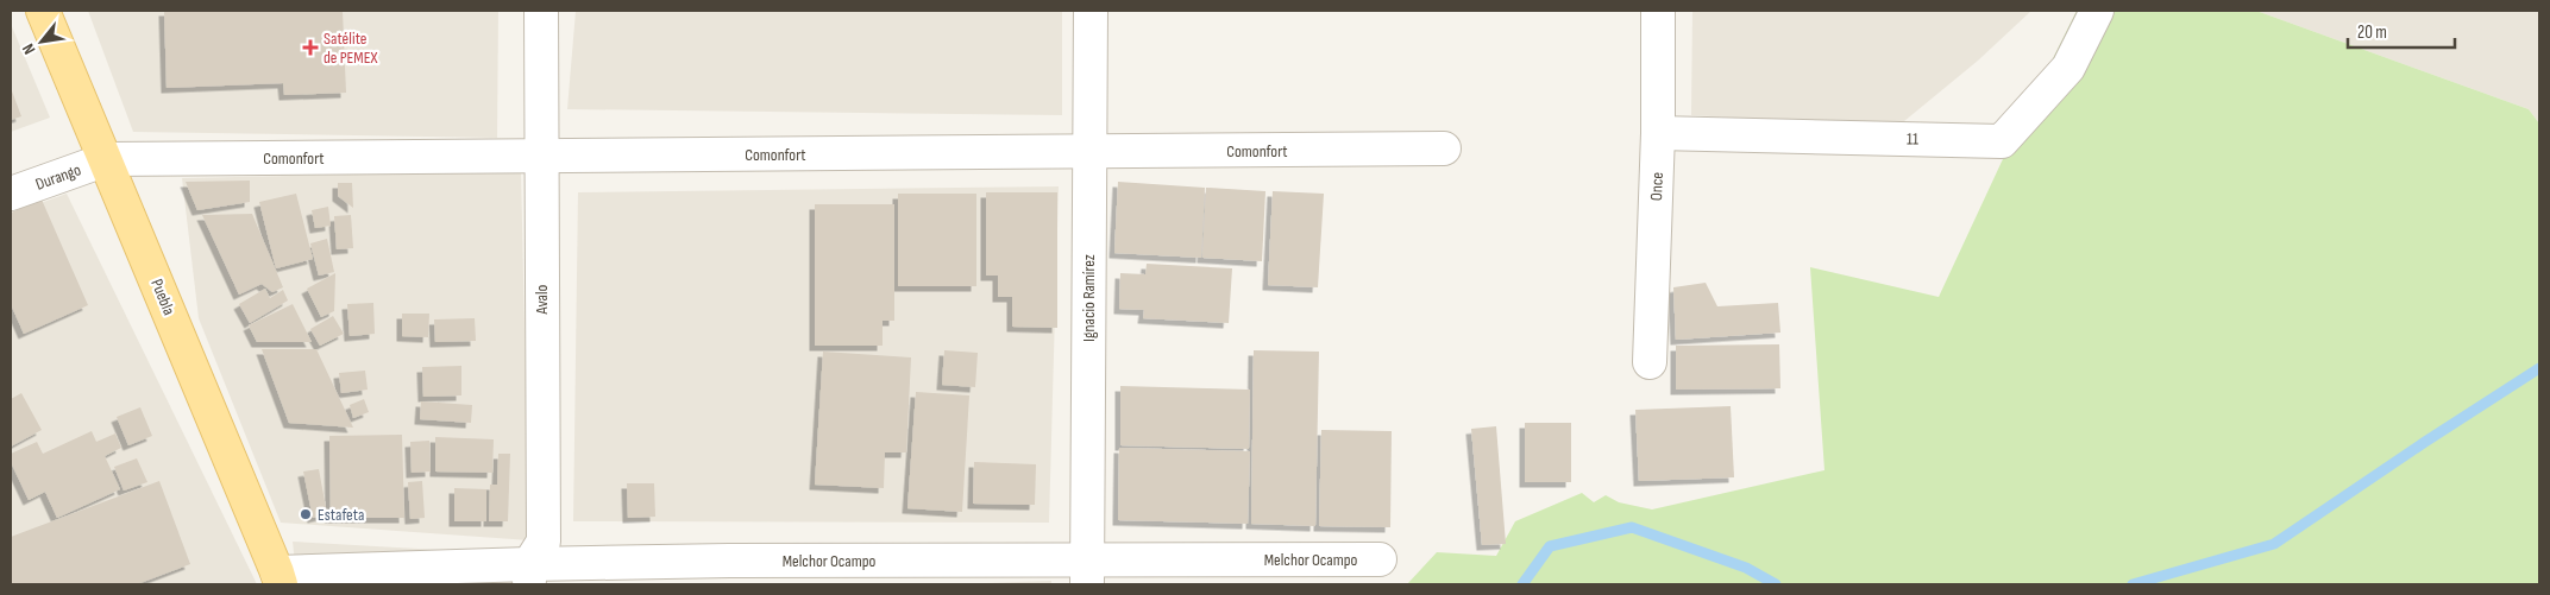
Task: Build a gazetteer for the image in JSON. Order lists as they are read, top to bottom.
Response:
{
  "streets": {
    "main road": ["Puebla"],
    "street": [
      "11",
      "Comonfort",
      "Durango",
      "Once",
      "Ignacio Ramírez",
      "Avalo",
      "Melchor Ocampo"
    ]
  },
  "crossings": [
    ["11", "Once"],
    ["Comonfort", "Durango"],
    ["Comonfort", "Puebla"],
    ["Comonfort", "Ignacio Ramírez"],
    ["Comonfort", "Avalo"],
    ["Durango", "Puebla"],
    ["Puebla", "Melchor Ocampo"],
    ["Ignacio Ramírez", "Melchor Ocampo"],
    ["Avalo", "Melchor Ocampo"]
  ],
  "places": {
    "health": ["Satélite de PEMEX"],
    "other": ["Estafeta"]
  },
  "scale_bar": "20 m",
  "north": "bottom left"
}
